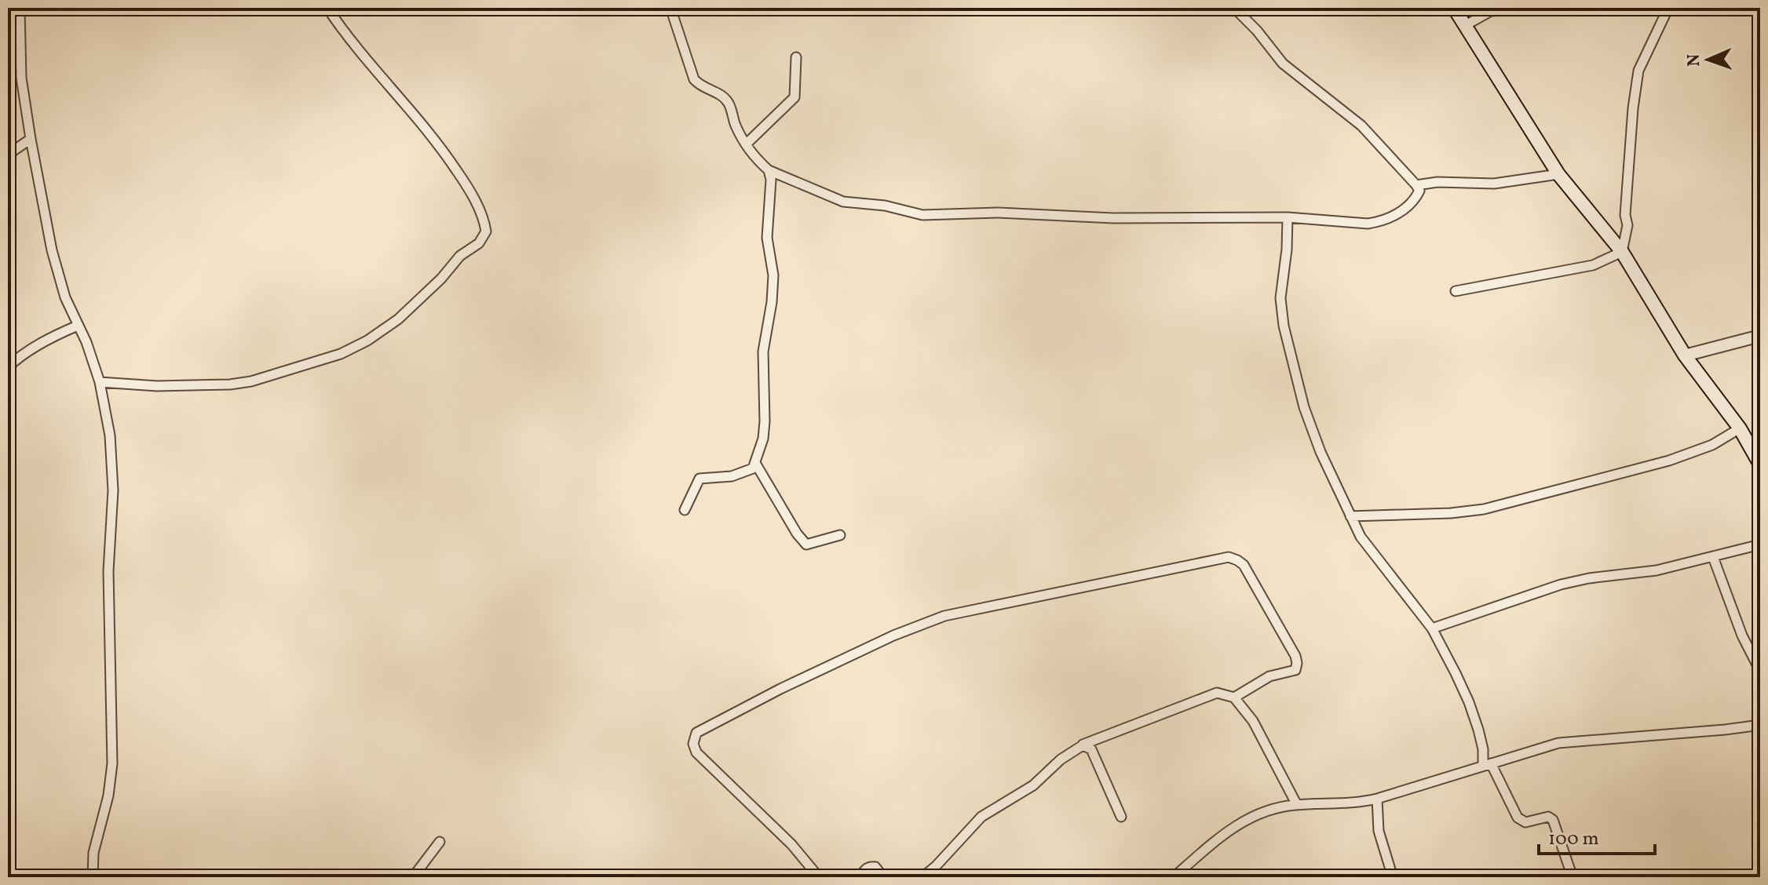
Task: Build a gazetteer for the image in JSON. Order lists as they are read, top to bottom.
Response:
{
  "scale_bar": "100 m",
  "north": "left"
}
